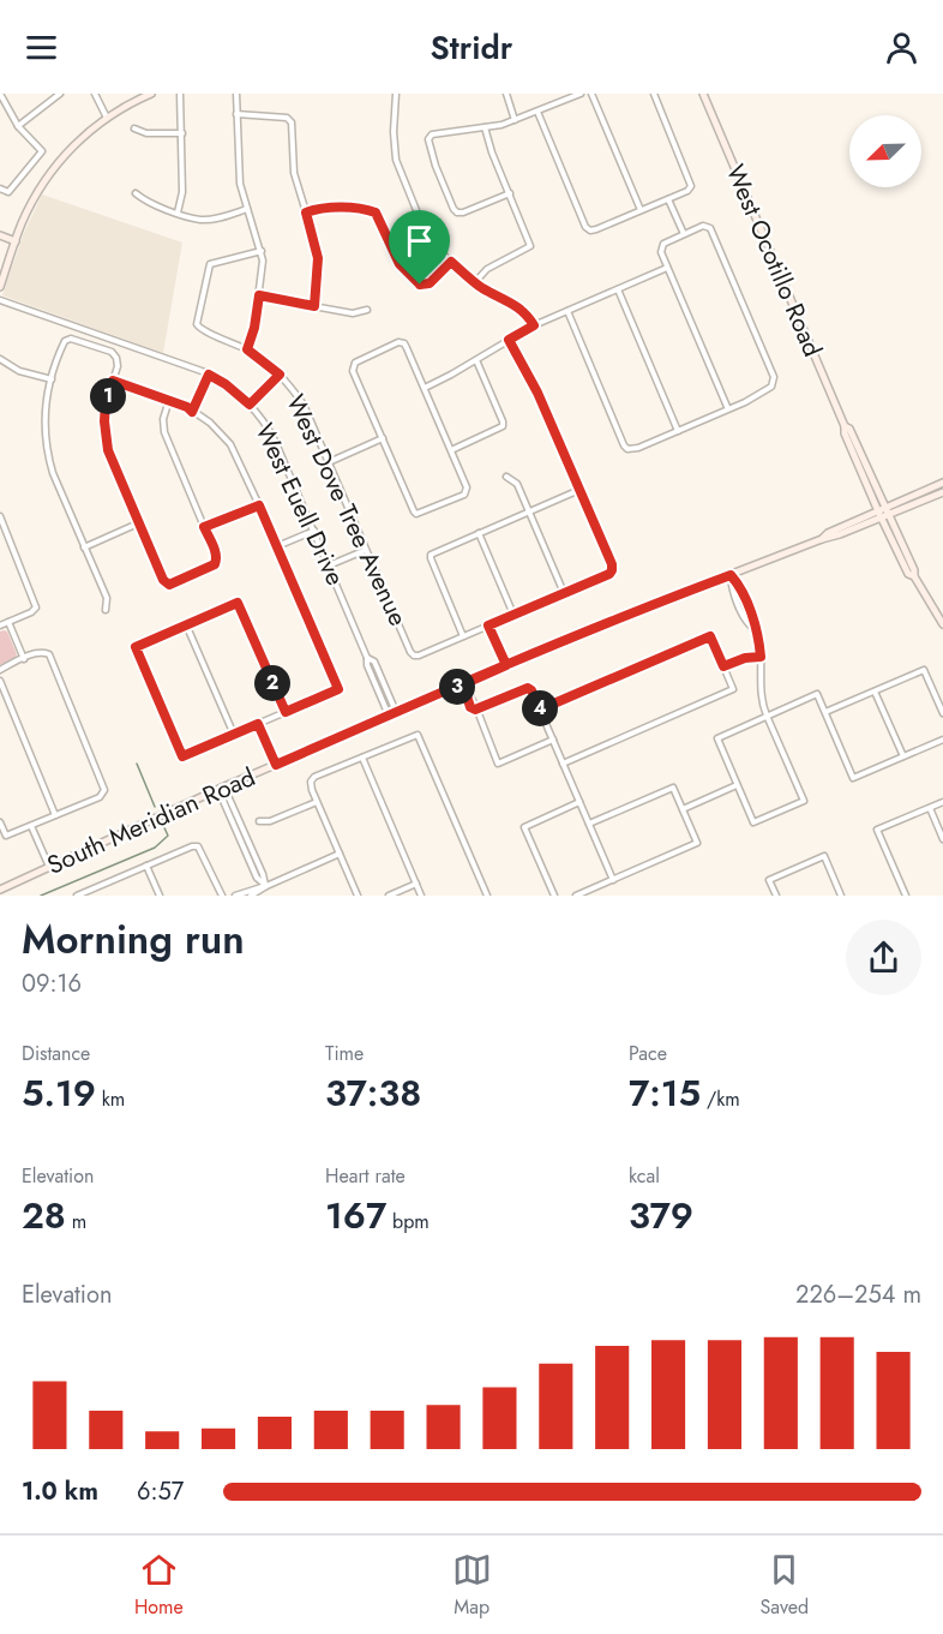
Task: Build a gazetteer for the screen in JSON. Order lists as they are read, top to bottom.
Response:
{
  "streets": {
    "street": [
      "West Ocotillo Road",
      "West Euell Drive",
      "West Dove Tree Avenue",
      "South Meridian Road"
    ]
  },
  "crossings": [
    ["West Ocotillo Road", "South Meridian Road"],
    ["West Euell Drive", "South Meridian Road"]
  ],
  "north": "bottom left",
  "page": {
    "header": "Stridr",
    "pins": [
      "1",
      "2",
      "3",
      "4"
    ],
    "heading": ["Morning run", "09:16"],
    "stats": [
      ["Distance", "5.19 km"],
      ["Time", "37:38"],
      ["Pace", "7:15 /km"],
      ["Elevation", "28 m"],
      ["Heart rate", "167 bpm"],
      ["kcal", "379"]
    ],
    "chart": ["Elevation", "226–254 m"],
    "list": [
      {
        "name": "1.0 km",
        "note": "6:57"
      }
    ],
    "tabs": ["Home", "Map", "Saved"]
  }
}
